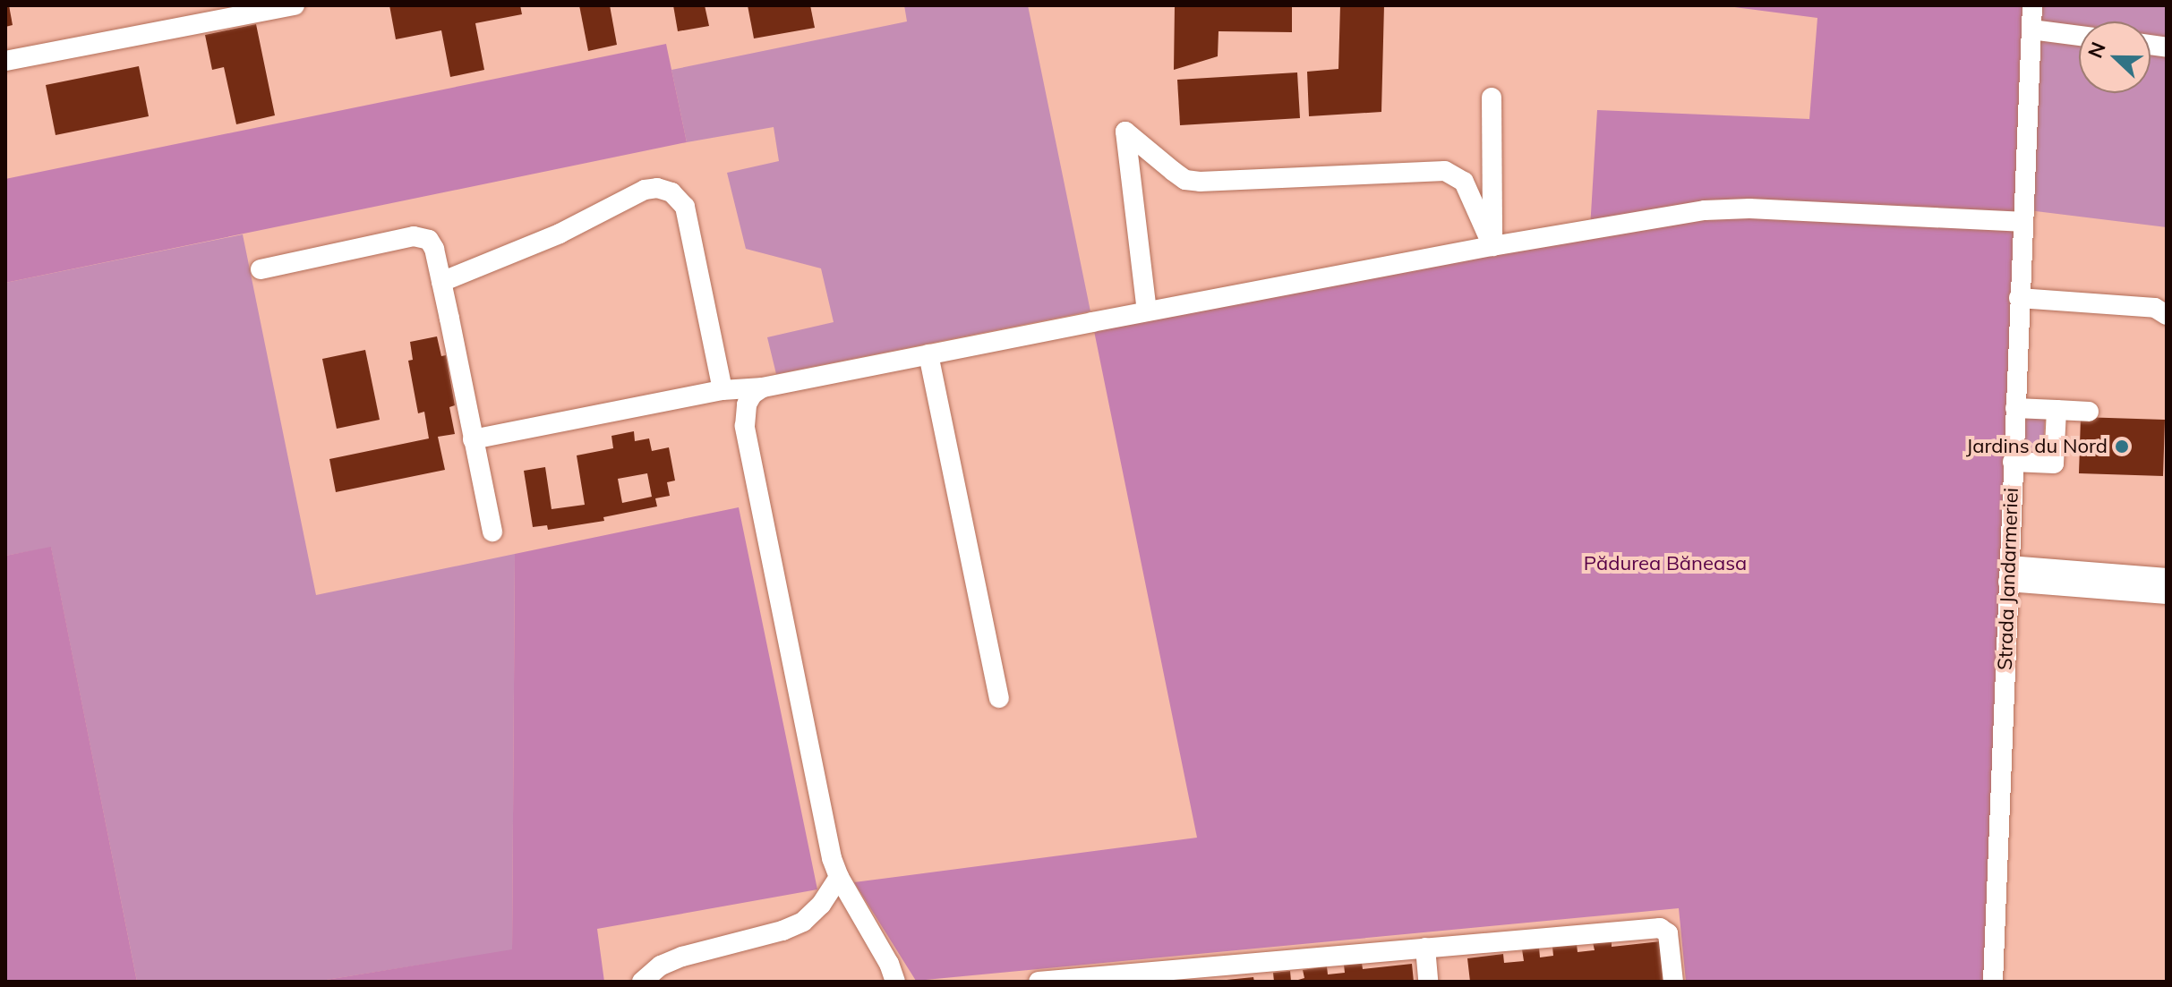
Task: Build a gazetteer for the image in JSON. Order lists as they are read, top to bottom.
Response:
{
  "streets": {
    "street": ["Strada Jandarmeriei"]
  },
  "parks": ["Pădurea Băneasa"],
  "places": ["Jardins du Nord"],
  "north": "left"
}
